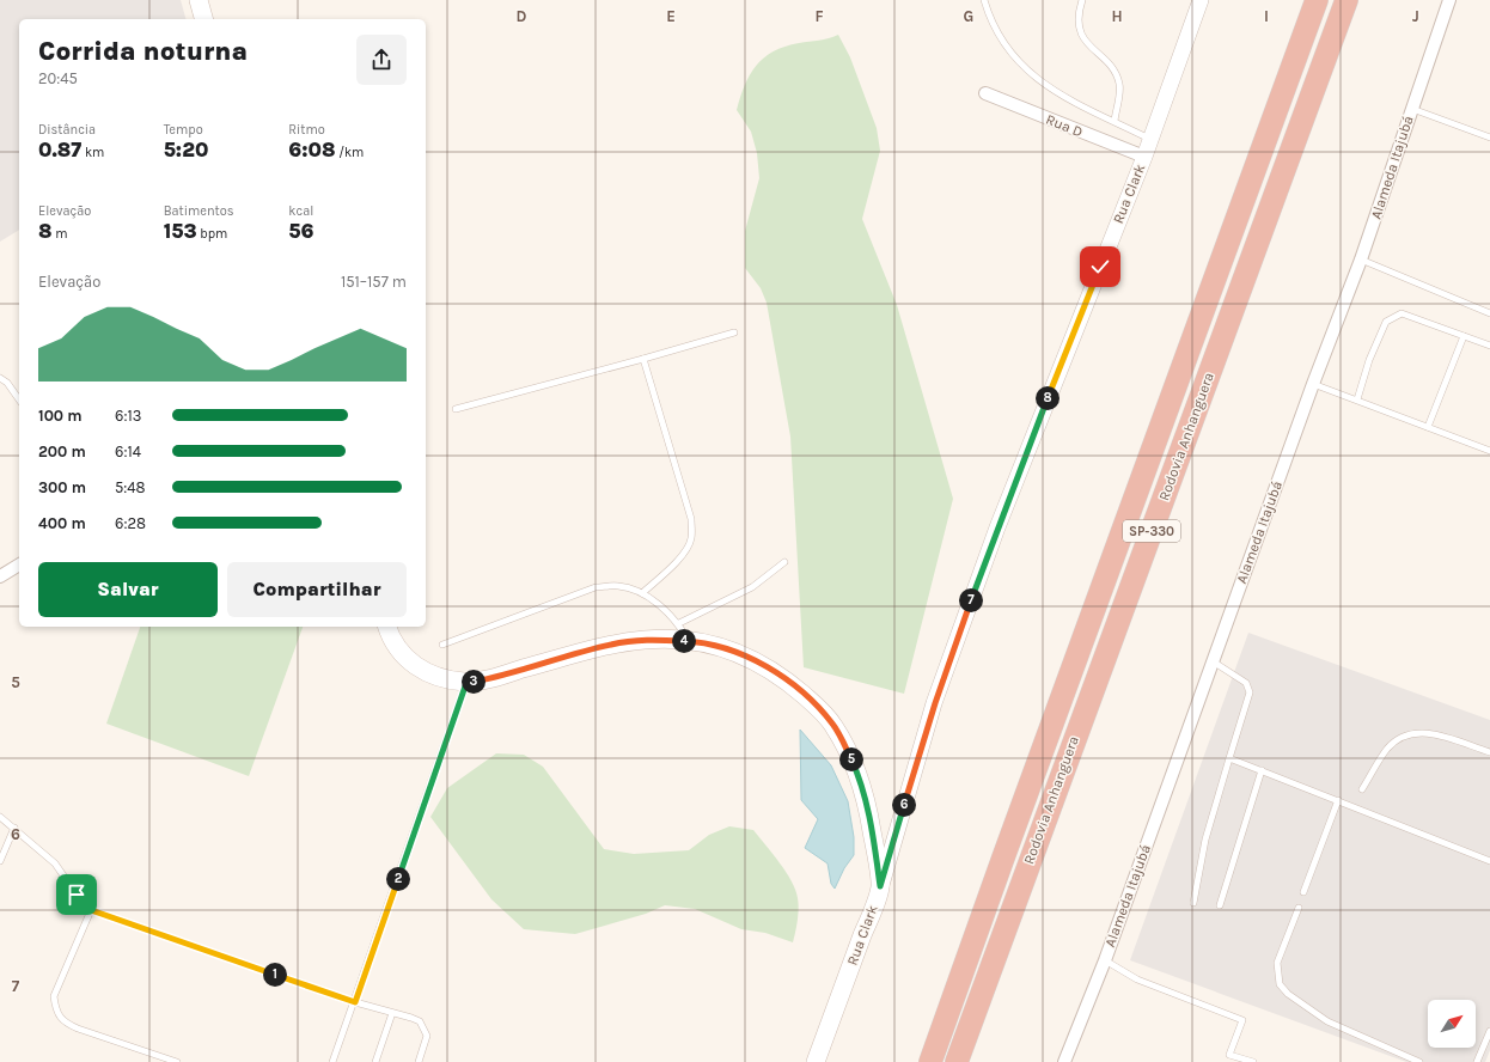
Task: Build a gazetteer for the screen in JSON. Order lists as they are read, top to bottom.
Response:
{
  "streets": {
    "highway": ["Rodovia Anhanguera", "SP-330"],
    "main road": ["Rua Clark"],
    "street": ["Rua D", "Alameda Itajubá"]
  },
  "crossings": [
    ["Rua D", "Rua Clark"]
  ],
  "north": "top right",
  "page": {
    "heading": ["Corrida noturna", "20:45"],
    "stats": [
      ["Distância", "0.87 km"],
      ["Tempo", "5:20"],
      ["Ritmo", "6:08 /km"],
      ["Elevação", "8 m"],
      ["Batimentos", "153 bpm"],
      ["kcal", "56"]
    ],
    "chart": ["Elevação", "151–157 m"],
    "pins": [
      "8",
      "7",
      "4",
      "3",
      "5",
      "6",
      "2",
      "1"
    ],
    "list": [
      {
        "name": "100 m",
        "note": "6:13"
      },
      {
        "name": "200 m",
        "note": "6:14"
      },
      {
        "name": "300 m",
        "note": "5:48"
      },
      {
        "name": "400 m",
        "note": "6:28"
      }
    ],
    "buttons": ["Salvar", "Compartilhar"]
  },
  "grid": {
    "columns": [
      "D",
      "E",
      "F",
      "G",
      "H",
      "I",
      "J"
    ],
    "rows": ["5", "6", "7"]
  }
}
